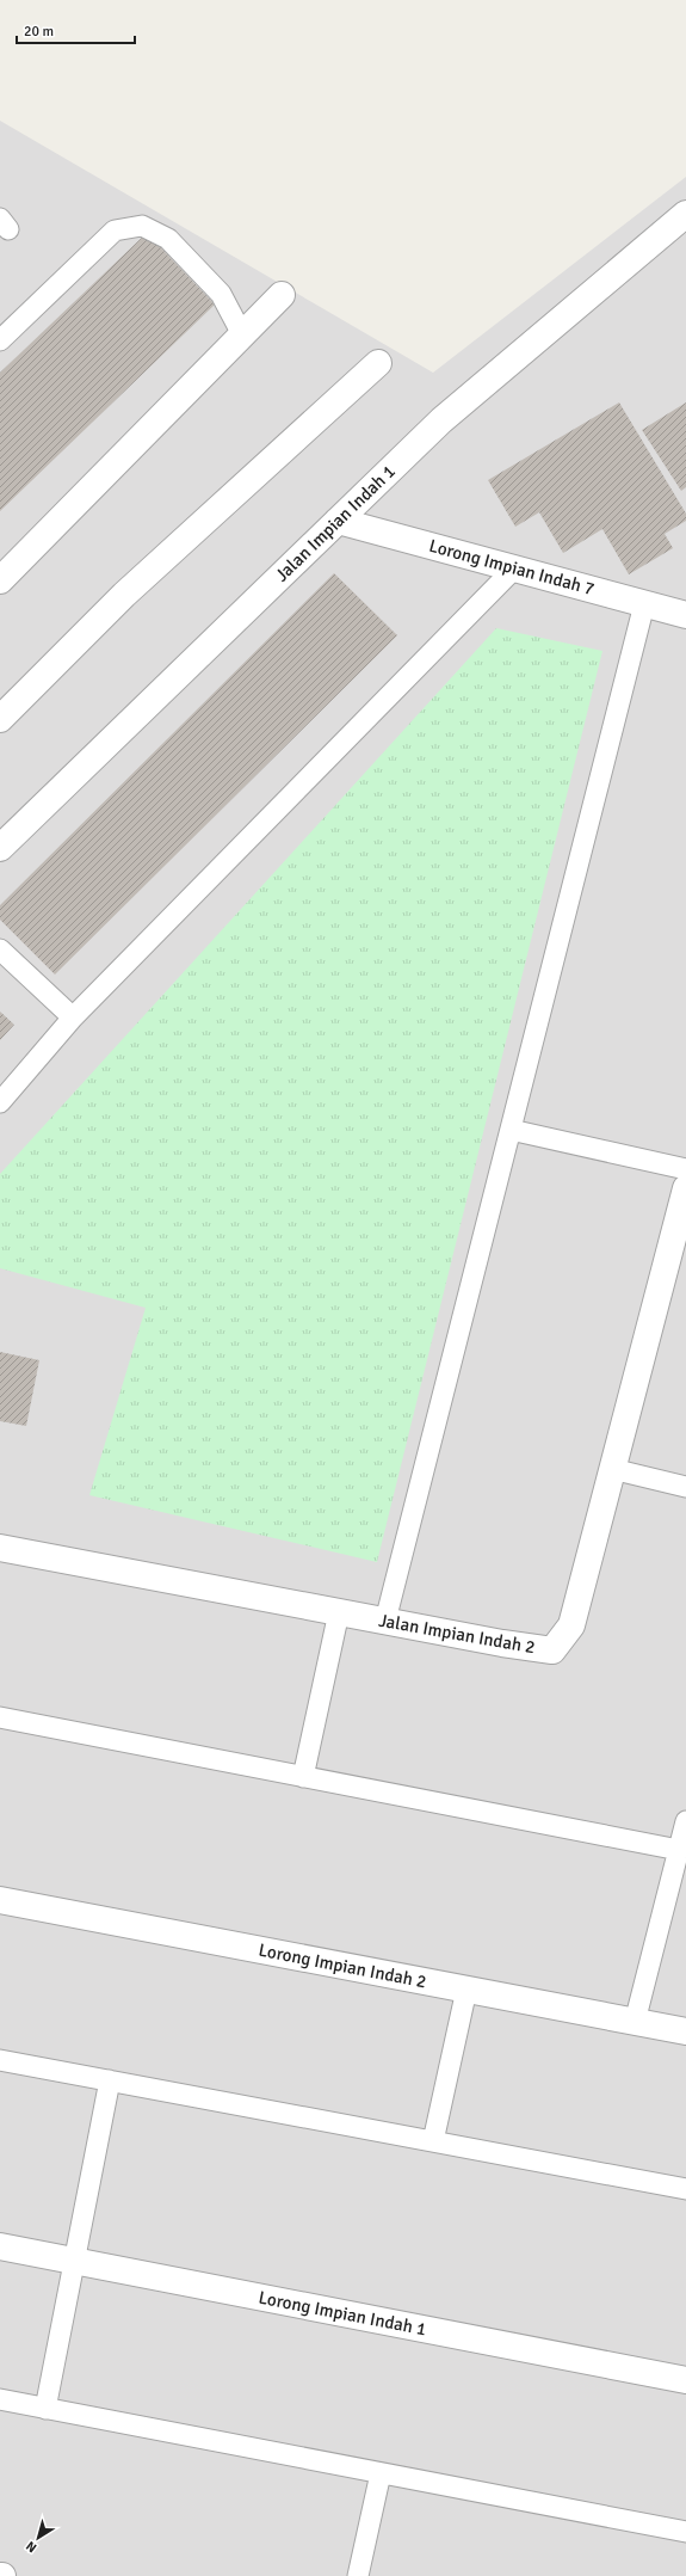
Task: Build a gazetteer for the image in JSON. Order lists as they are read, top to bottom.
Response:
{
  "streets": {
    "street": [
      "Jalan Impian Indah 1",
      "Lorong Impian Indah 7",
      "Jalan Impian Indah 2",
      "Lorong Impian Indah 2",
      "Lorong Impian Indah 1"
    ]
  },
  "crossings": [
    ["Jalan Impian Indah 1", "Lorong Impian Indah 7"]
  ],
  "scale_bar": "20 m",
  "north": "bottom left"
}
